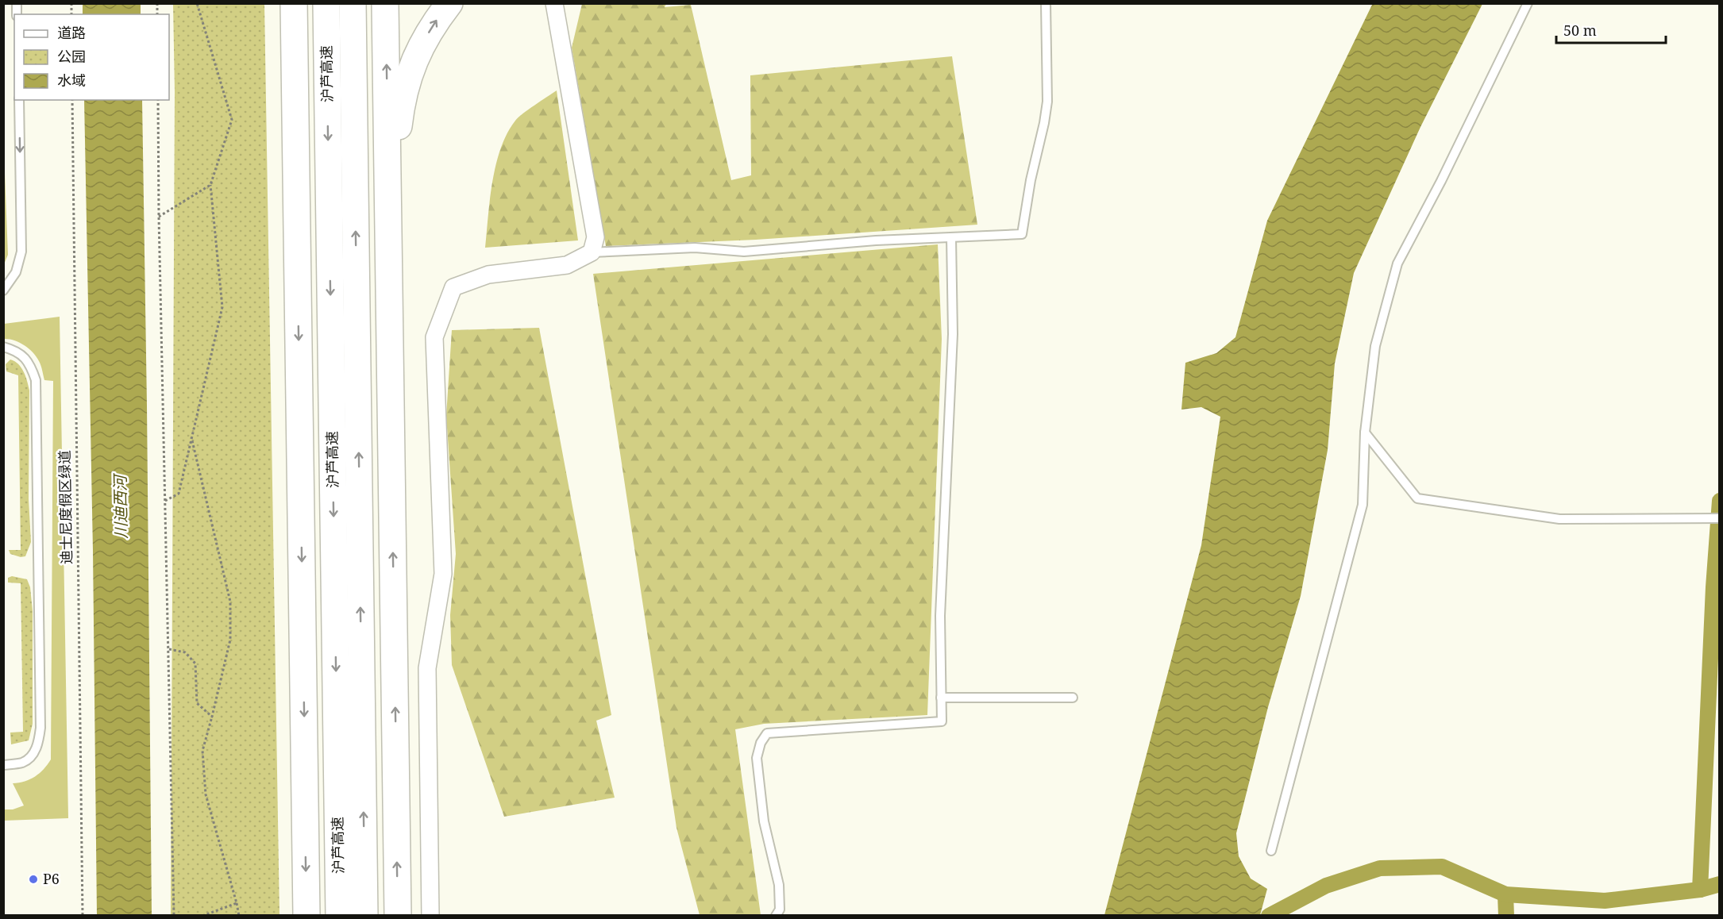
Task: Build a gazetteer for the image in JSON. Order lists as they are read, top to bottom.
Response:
{
  "streets": {
    "highway": ["沪芦高速"],
    "path": ["迪士尼度假区绿道"]
  },
  "water": ["川迪西河"],
  "places": ["P6"],
  "legend": ["道路", "公园", "水域"],
  "scale_bar": "50 m"
}
